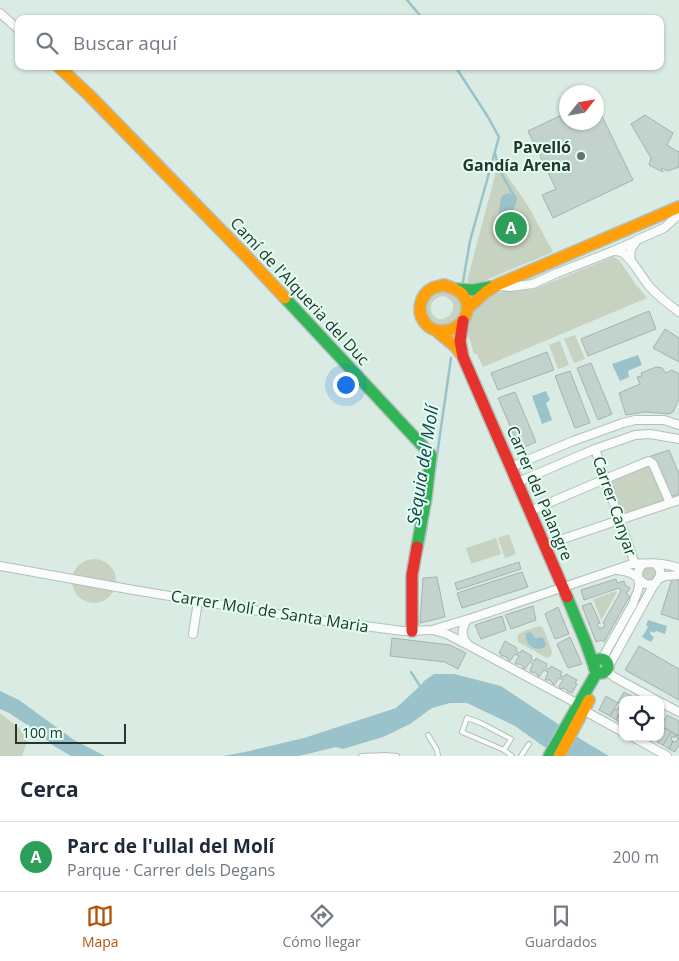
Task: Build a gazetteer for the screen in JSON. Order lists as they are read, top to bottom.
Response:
{
  "streets": {
    "street": [
      "Camí de l'Alqueria del Duc",
      "Carrer del Palangre",
      "Carrer Canyar",
      "Carrer Molí de Santa Maria"
    ]
  },
  "crossings": [
    ["Camí de l'Alqueria del Duc", "Carrer Molí de Santa Maria"]
  ],
  "water": ["Sèquia del Molí"],
  "places": ["Pavelló Gandía Arena"],
  "scale_bar": "100 m",
  "north": "top right",
  "page": {
    "search": "Buscar aquí",
    "pins": "A",
    "scale": "100 m",
    "heading": "Cerca",
    "list": [
      {
        "mark": "A",
        "name": "Parc de l'ullal del Molí",
        "note": "Parque · Carrer dels Degans",
        "value": "200 m"
      }
    ],
    "nav": ["Mapa", "Cómo llegar", "Guardados"]
  }
}
